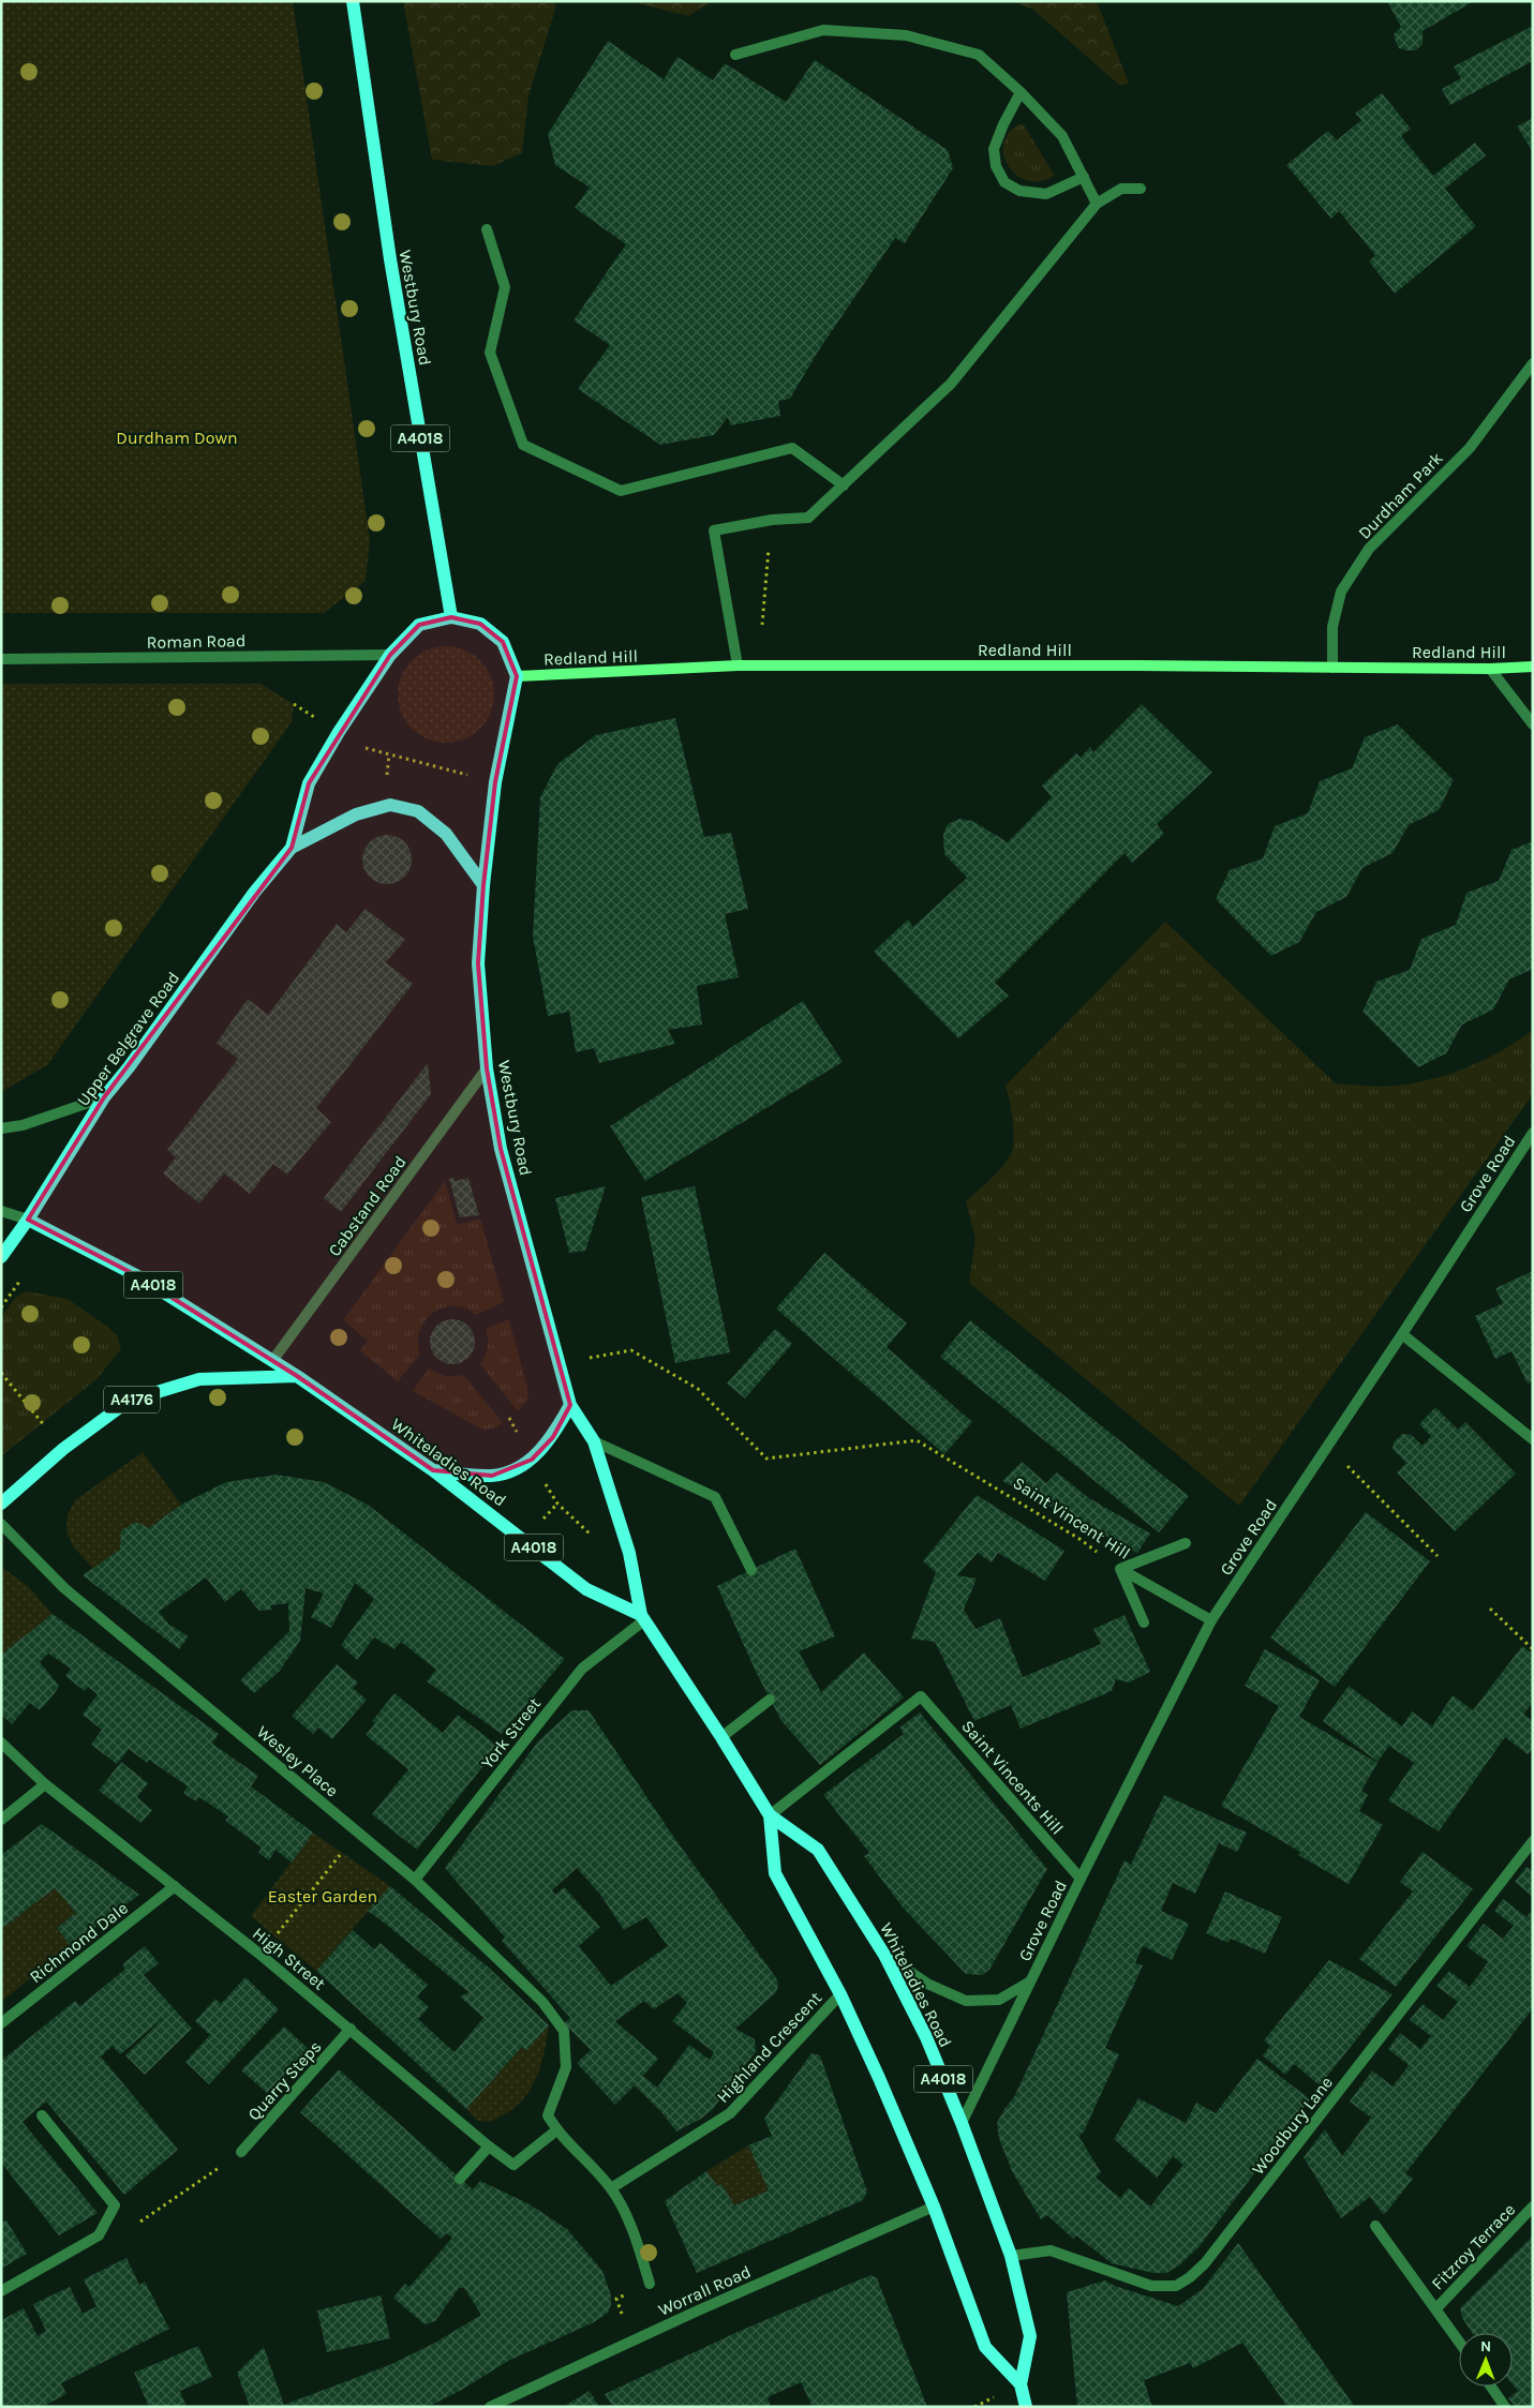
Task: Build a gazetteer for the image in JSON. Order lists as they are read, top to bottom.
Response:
{
  "streets": {
    "main road": [
      "Westbury Road",
      "A4018",
      "Redland Hill",
      "Upper Belgrave Road",
      "A4176",
      "Whiteladies Road"
    ],
    "street": [
      "Durdham Park",
      "Roman Road",
      "Grove Road",
      "Cabstand Road",
      "Saint Vincent Hill",
      "York Street",
      "Wesley Place",
      "Saint Vincents Hill",
      "Richmond Dale",
      "High Street",
      "Highland Crescent",
      "Quarry Steps",
      "Woodbury Lane",
      "Fitzroy Terrace",
      "Worrall Road"
    ]
  },
  "crossings": [
    ["Westbury Road", "Redland Hill"],
    ["Westbury Road", "Upper Belgrave Road"],
    ["Westbury Road", "Cabstand Road"],
    ["Westbury Road", "Whiteladies Road"],
    ["Westbury Road", "Saint Vincent Hill"],
    ["Westbury Road", "York Street"],
    ["Durdham Park", "Redland Hill"],
    ["Roman Road", "Upper Belgrave Road"],
    ["Redland Hill", "Upper Belgrave Road"],
    ["Upper Belgrave Road", "Whiteladies Road"],
    ["Grove Road", "Whiteladies Road"],
    ["Grove Road", "Saint Vincent Hill"],
    ["Grove Road", "Saint Vincents Hill"],
    ["Cabstand Road", "Whiteladies Road"],
    ["A4176", "Whiteladies Road"],
    ["Whiteladies Road", "York Street"],
    ["Whiteladies Road", "Saint Vincents Hill"],
    ["Whiteladies Road", "Highland Crescent"],
    ["Whiteladies Road", "Woodbury Lane"],
    ["Whiteladies Road", "Worrall Road"],
    ["York Street", "Wesley Place"],
    ["Wesley Place", "High Street"],
    ["Richmond Dale", "High Street"],
    ["High Street", "Quarry Steps"]
  ],
  "parks": ["Durdham Down", "Easter Garden"],
  "north": "top"
}
